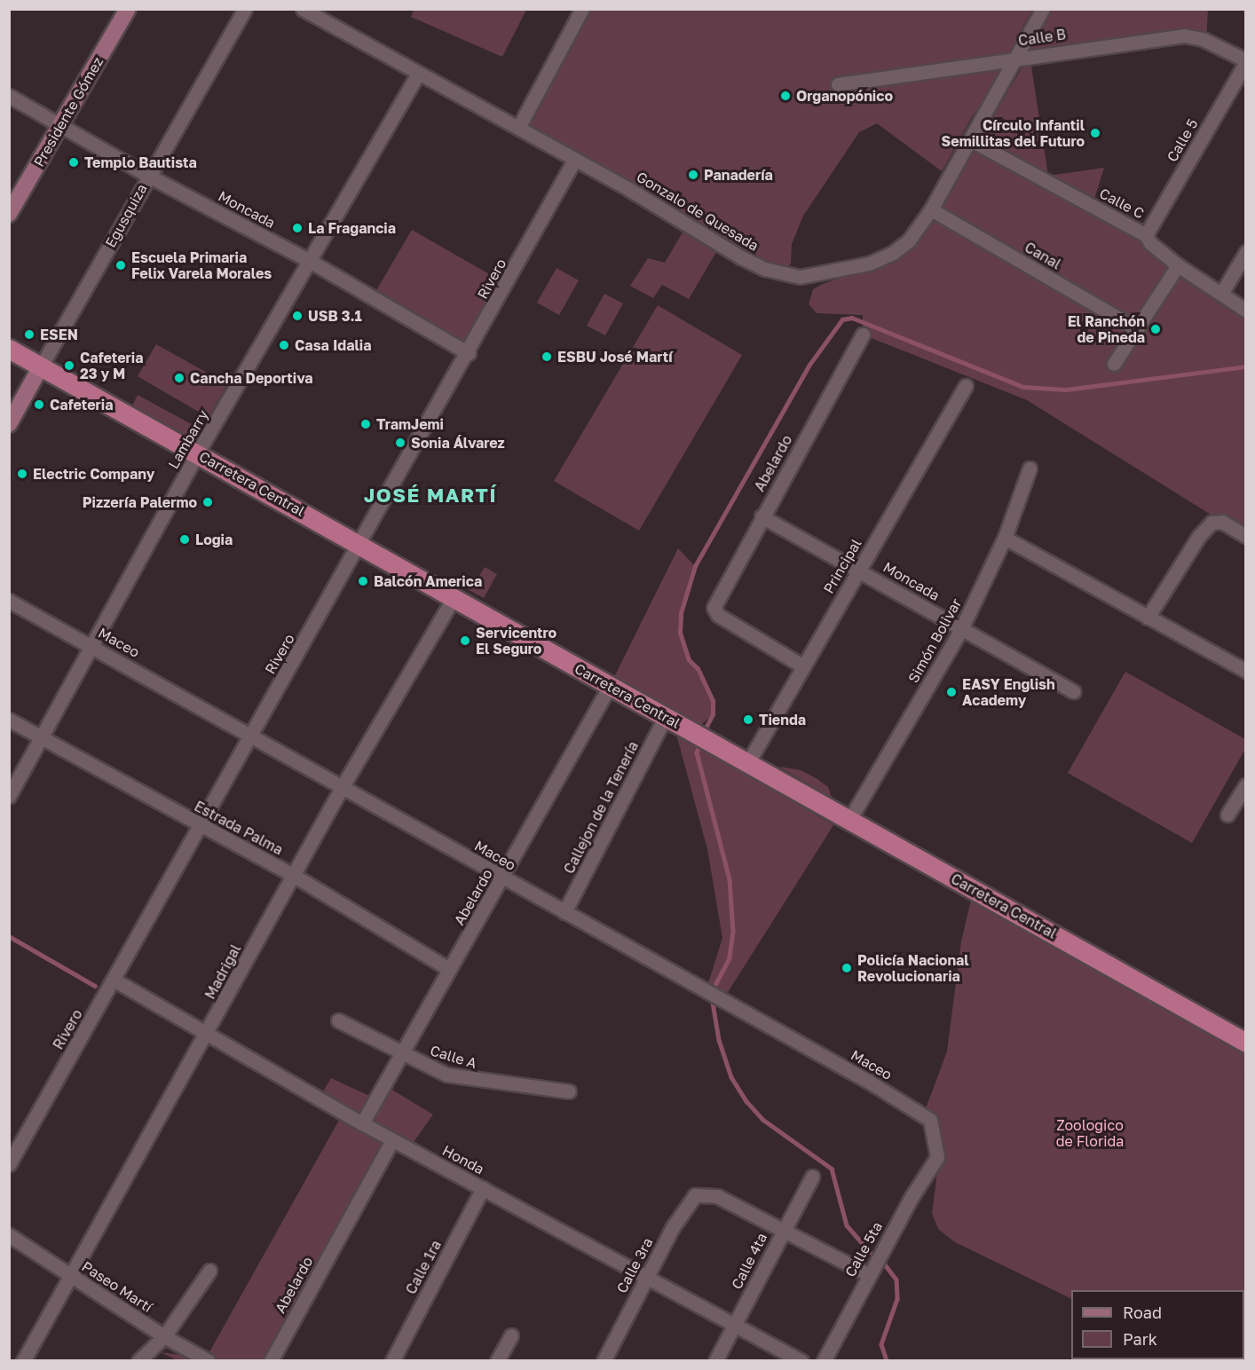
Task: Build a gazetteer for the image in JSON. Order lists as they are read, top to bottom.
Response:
{
  "streets": {
    "highway": ["Carretera Central"],
    "main road": ["Presidente Gómez", "Egusquiza"],
    "street": [
      "Calle B",
      "Calle 5",
      "Calle C",
      "Moncada",
      "Gonzalo de Quesada",
      "Canal",
      "Rivero",
      "Lambarry",
      "Abelardo",
      "Principal",
      "Simón Bolivar",
      "Maceo",
      "Callejon de la Tenería",
      "Estrada Palma",
      "Madrigal",
      "Calle A",
      "Honda",
      "Calle 5ta",
      "Calle 4ta",
      "Calle 3ra",
      "Calle 1ra",
      "Paseo Martí"
    ]
  },
  "crossings": [
    ["Calle B", "Calle 5"],
    ["Calle B", "Gonzalo de Quesada"],
    ["Presidente Gómez", "Moncada"],
    ["Calle 5", "Calle C"],
    ["Calle C", "Gonzalo de Quesada"],
    ["Moncada", "Egusquiza"],
    ["Moncada", "Rivero"],
    ["Moncada", "Lambarry"],
    ["Moncada", "Abelardo"],
    ["Moncada", "Principal"],
    ["Moncada", "Simón Bolivar"],
    ["Gonzalo de Quesada", "Canal"],
    ["Gonzalo de Quesada", "Rivero"],
    ["Gonzalo de Quesada", "Lambarry"],
    ["Egusquiza", "Carretera Central"],
    ["Rivero", "Carretera Central"],
    ["Rivero", "Maceo"],
    ["Rivero", "Estrada Palma"],
    ["Rivero", "Honda"],
    ["Lambarry", "Carretera Central"],
    ["Lambarry", "Maceo"],
    ["Lambarry", "Estrada Palma"],
    ["Abelardo", "Carretera Central"],
    ["Abelardo", "Principal"],
    ["Abelardo", "Maceo"],
    ["Abelardo", "Estrada Palma"],
    ["Abelardo", "Calle A"],
    ["Abelardo", "Honda"],
    ["Carretera Central", "Principal"],
    ["Carretera Central", "Simón Bolivar"],
    ["Carretera Central", "Callejon de la Tenería"],
    ["Carretera Central", "Madrigal"],
    ["Maceo", "Callejon de la Tenería"],
    ["Maceo", "Madrigal"],
    ["Maceo", "Calle 5ta"],
    ["Estrada Palma", "Madrigal"],
    ["Madrigal", "Honda"],
    ["Madrigal", "Paseo Martí"],
    ["Honda", "Calle 4ta"],
    ["Honda", "Calle 3ra"],
    ["Honda", "Calle 1ra"],
    ["Calle 4ta", "Calle 3ra"]
  ],
  "districts": ["JOSÉ MARTÍ"],
  "parks": ["Zoologico de Florida"],
  "places": [
    "Organopónico",
    "Círculo Infantil Semillitas del Futuro",
    "Templo Bautista",
    "Panadería",
    "La Fragancia",
    "Escuela Primaria Felix Varela Morales",
    "USB 3.1",
    "El Ranchón de Pineda",
    "ESEN",
    "Casa Idalia",
    "ESBU José Martí",
    "Cafeteria 23 y M",
    "Cancha Deportiva",
    "Cafeteria",
    "TramJemi",
    "Sonia Álvarez",
    "Electric Company",
    "Pizzería Palermo",
    "Logia",
    "Balcón America",
    "Servicentro El Seguro",
    "EASY English Academy",
    "Tienda",
    "Policía Nacional Revolucionaria"
  ],
  "legend": ["Road", "Park"]
}
